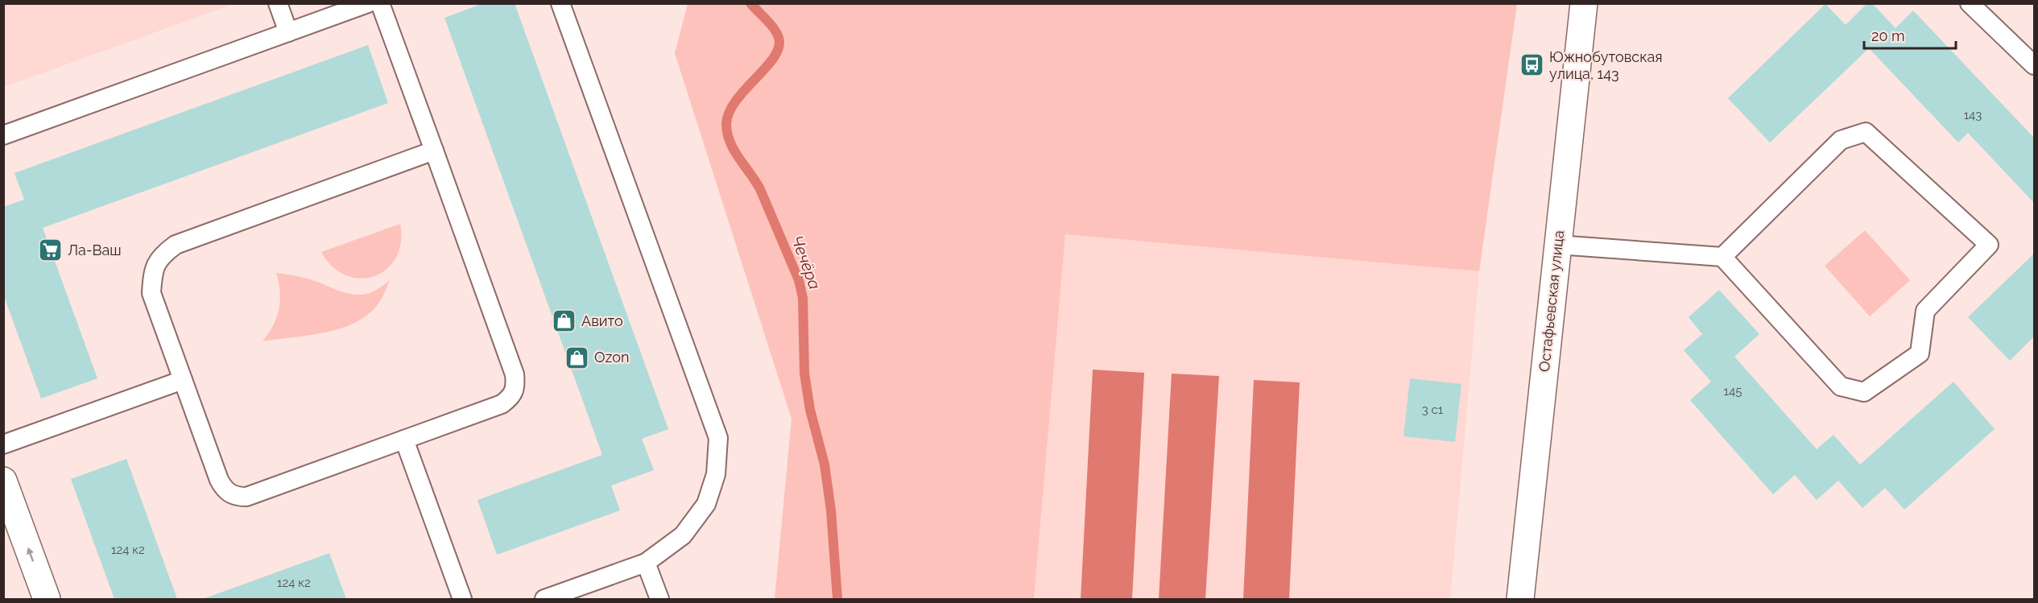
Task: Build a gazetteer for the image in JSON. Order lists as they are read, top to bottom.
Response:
{
  "streets": {
    "street": ["Остафьевская улица"]
  },
  "water": ["Чечёра"],
  "places": {
    "bus stop": ["Южнобутовская улица, 143"],
    "supermarket": ["Ла-Ваш"],
    "shop": ["Авито", "Ozon"]
  },
  "house_numbers": [
    "143",
    "145",
    "3 с1",
    "124 к2",
    "124 к2"
  ],
  "scale_bar": "20 m"
}
